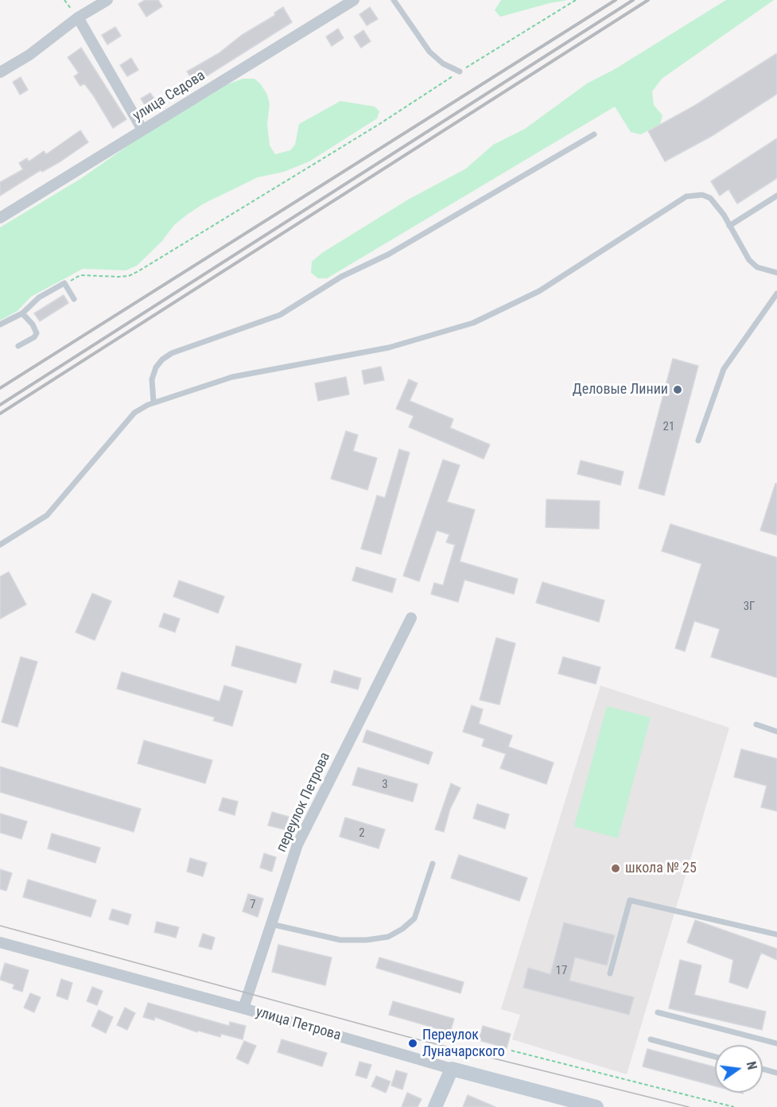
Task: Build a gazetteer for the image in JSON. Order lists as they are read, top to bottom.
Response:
{
  "streets": {
    "street": ["улица Седова", "переулок Петрова", "улица Петрова"]
  },
  "crossings": [
    ["переулок Петрова", "улица Петрова"]
  ],
  "places": ["Деловые Линии", "школа № 25", "Переулок Луначарского"],
  "house_numbers": [
    "21",
    "3Г",
    "3",
    "2",
    "7",
    "17"
  ],
  "north": "right"
}
